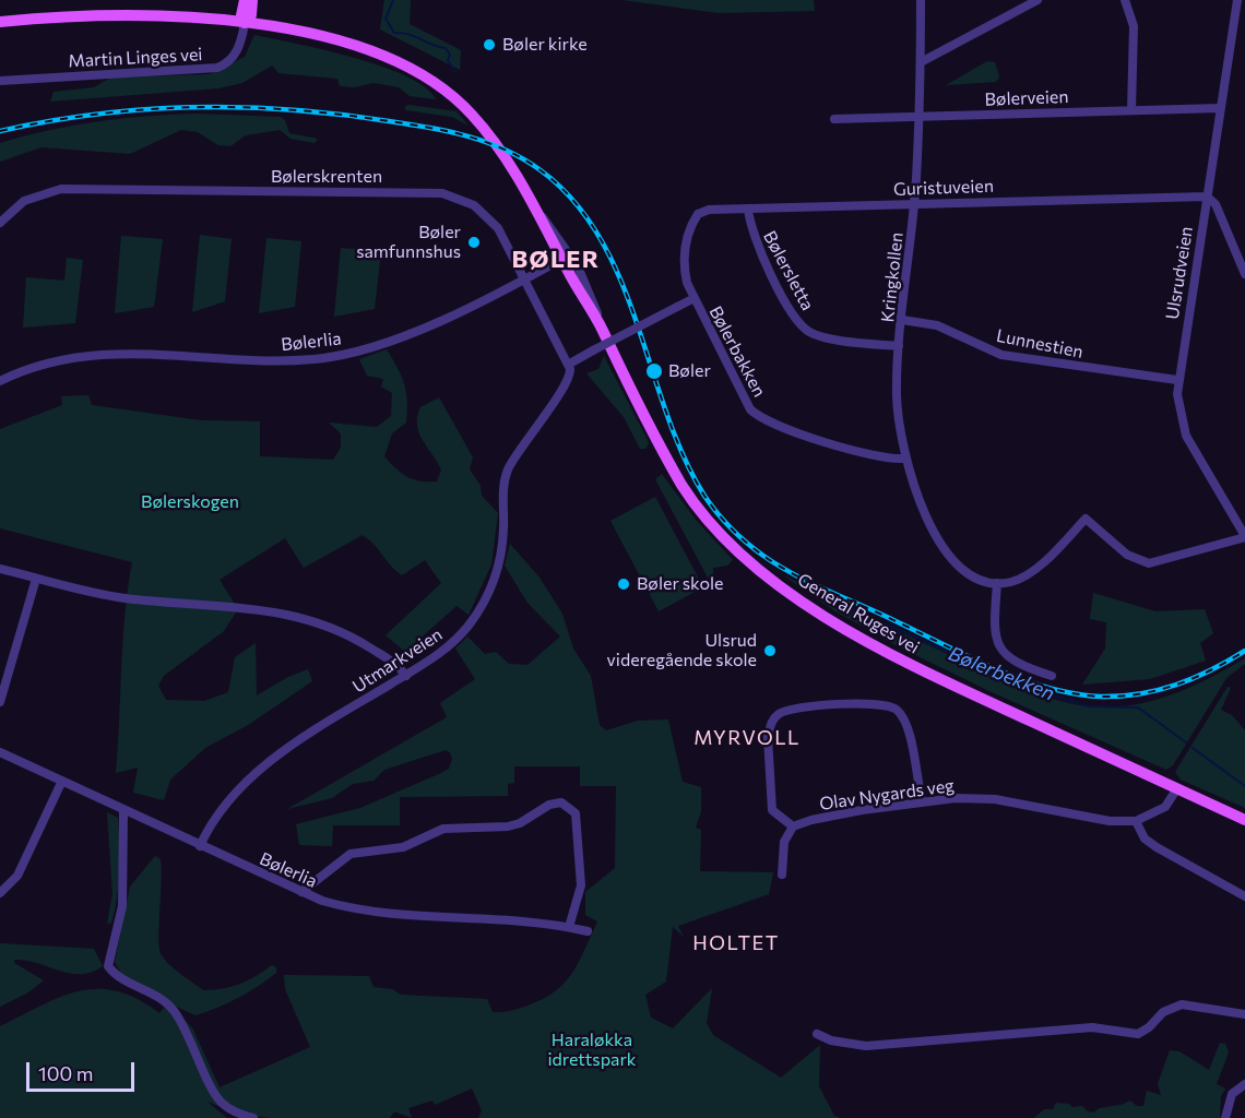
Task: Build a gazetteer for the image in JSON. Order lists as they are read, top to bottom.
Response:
{
  "streets": {
    "main road": ["General Ruges vei"],
    "street": [
      "Martin Linges vei",
      "Bølerveien",
      "Bølerskrenten",
      "Guristuveien",
      "Bølersletta",
      "Ulsrudveien",
      "Kringkollen",
      "Bølerlia",
      "Lunnestien",
      "Bølerbakken",
      "Utmarkveien",
      "Olav Nygards veg"
    ]
  },
  "crossings": [
    ["Martin Linges vei", "General Ruges vei"],
    ["Bølerveien", "Ulsrudveien"],
    ["Bølerveien", "Kringkollen"],
    ["Bølerskrenten", "Bølerlia"],
    ["Bølerskrenten", "Utmarkveien"],
    ["Guristuveien", "Bølersletta"],
    ["Guristuveien", "Ulsrudveien"],
    ["Guristuveien", "Kringkollen"],
    ["Guristuveien", "Bølerbakken"],
    ["Bølersletta", "Kringkollen"],
    ["Ulsrudveien", "Lunnestien"],
    ["Kringkollen", "Lunnestien"],
    ["Kringkollen", "Bølerbakken"],
    ["Bølerlia", "General Ruges vei"],
    ["Bølerlia", "Utmarkveien"],
    ["General Ruges vei", "Olav Nygards veg"]
  ],
  "districts": ["BØLER", "MYRVOLL", "HOLTET"],
  "water": ["Bølerbekken"],
  "parks": ["Bølerskogen", "Haraløkka idrettspark"],
  "places": [
    "Bøler kirke",
    "Bøler samfunnshus",
    "Bøler",
    "Bøler skole",
    "Ulsrud videregående skole"
  ],
  "scale_bar": "100 m"
}
